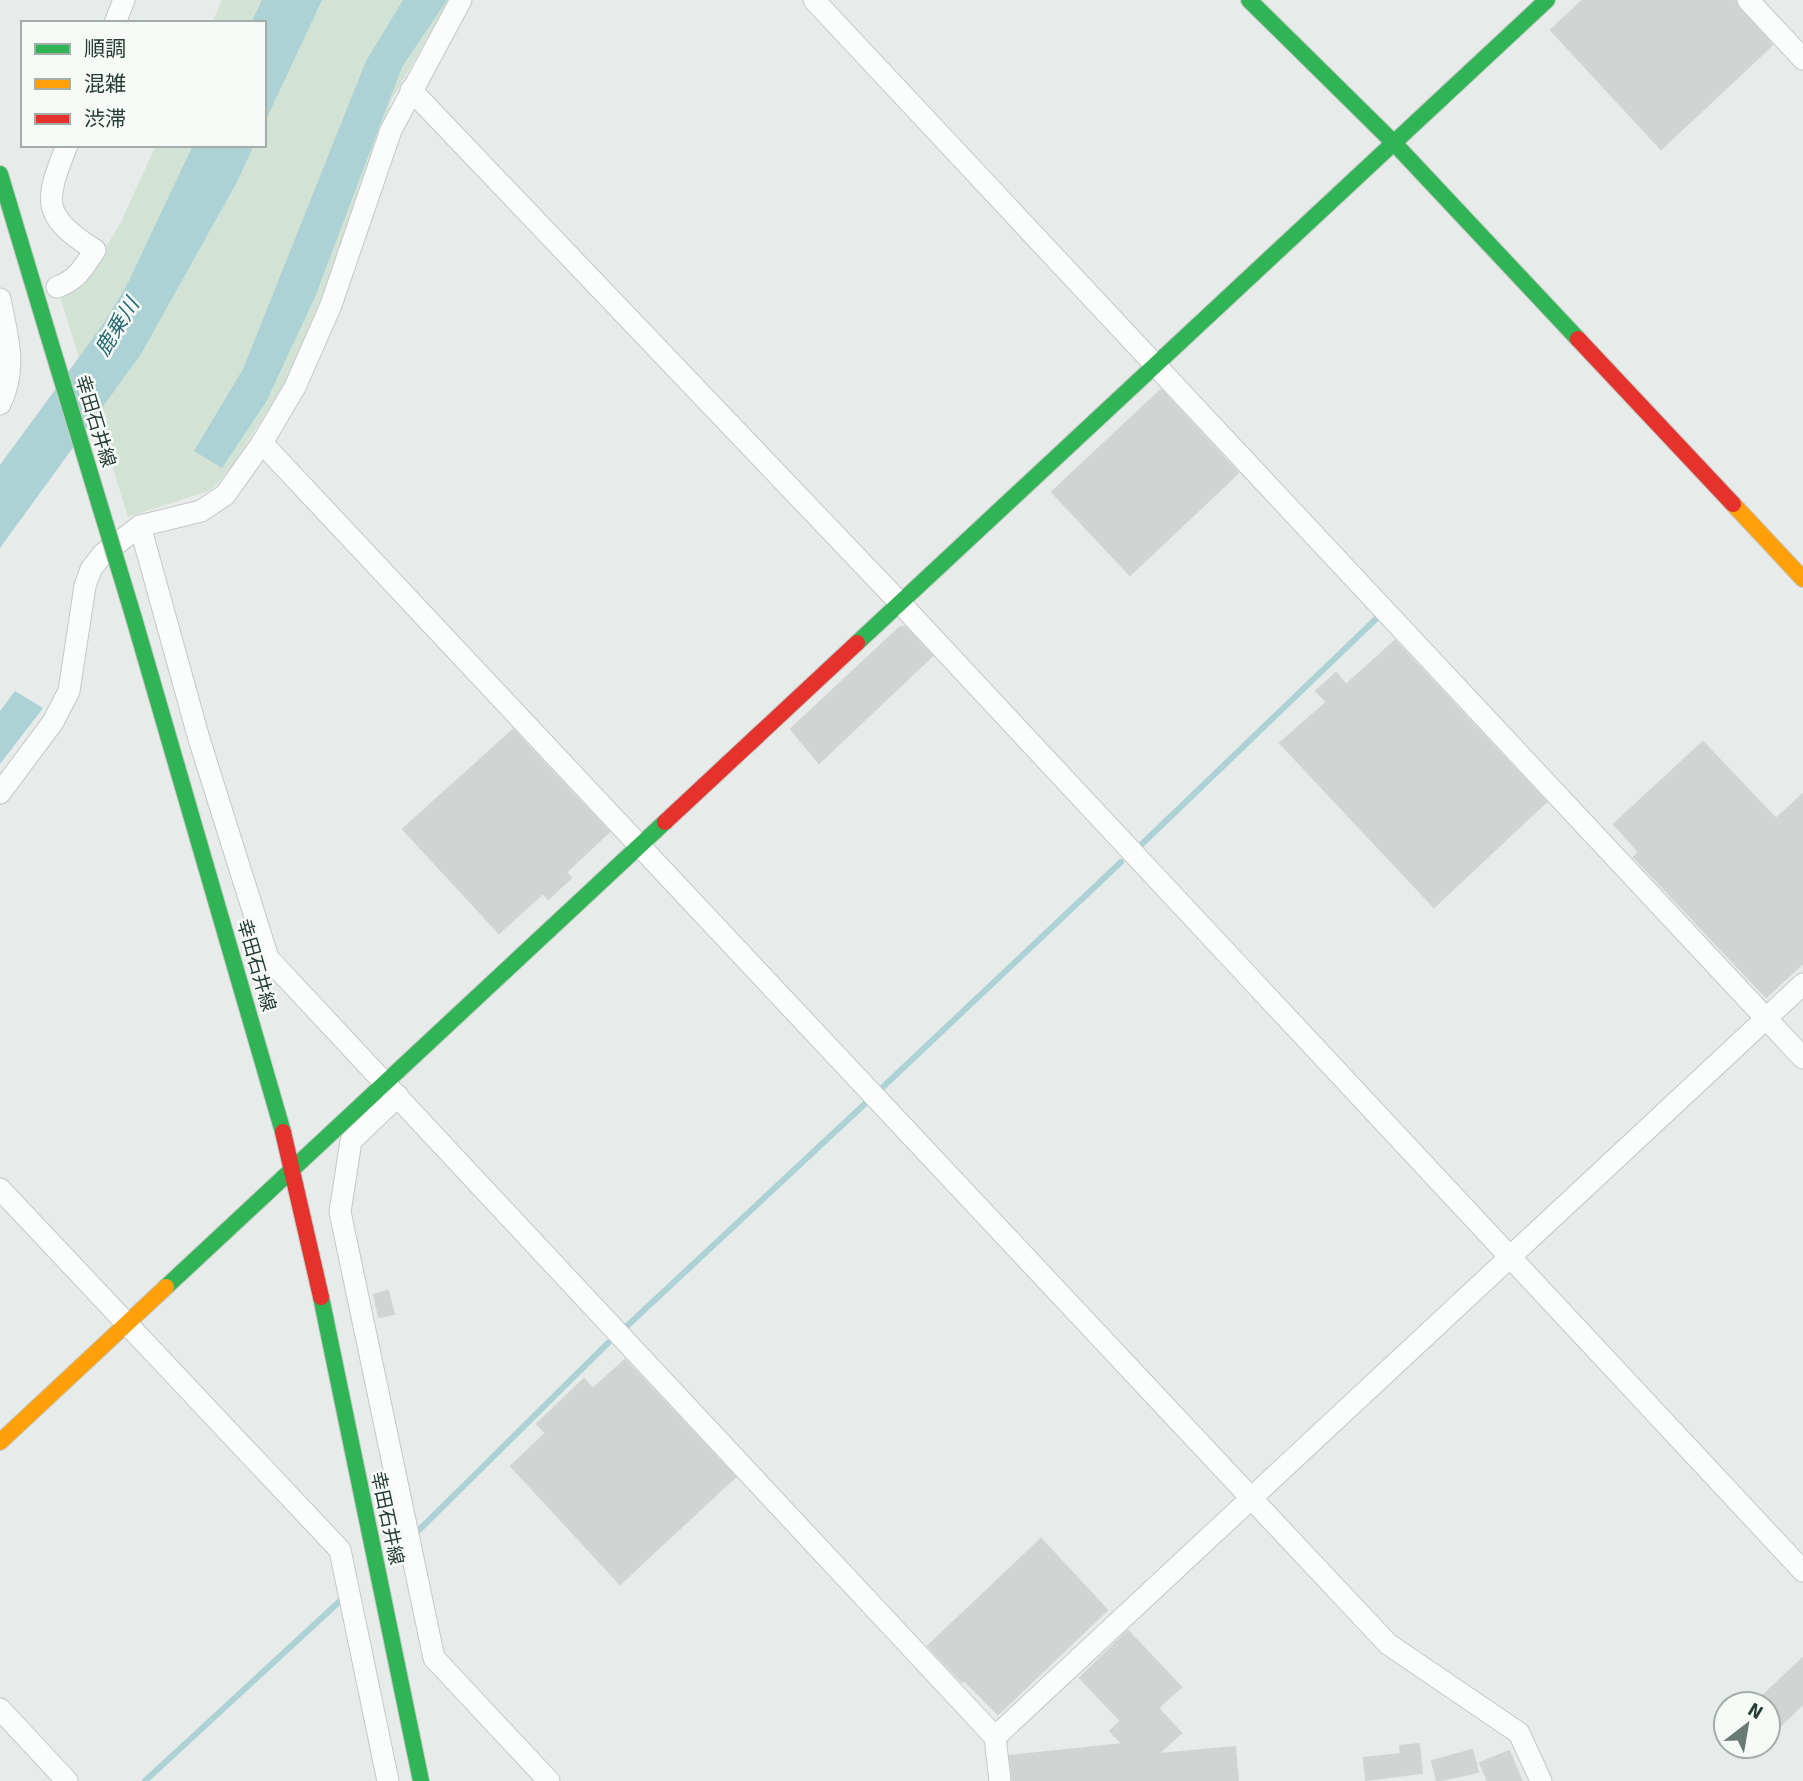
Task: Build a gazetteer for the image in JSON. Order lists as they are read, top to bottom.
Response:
{
  "streets": {
    "street": ["幸田石井線"]
  },
  "water": ["鹿乗川"],
  "legend": ["順調", "混雑", "渋滞"],
  "north": "top right"
}
